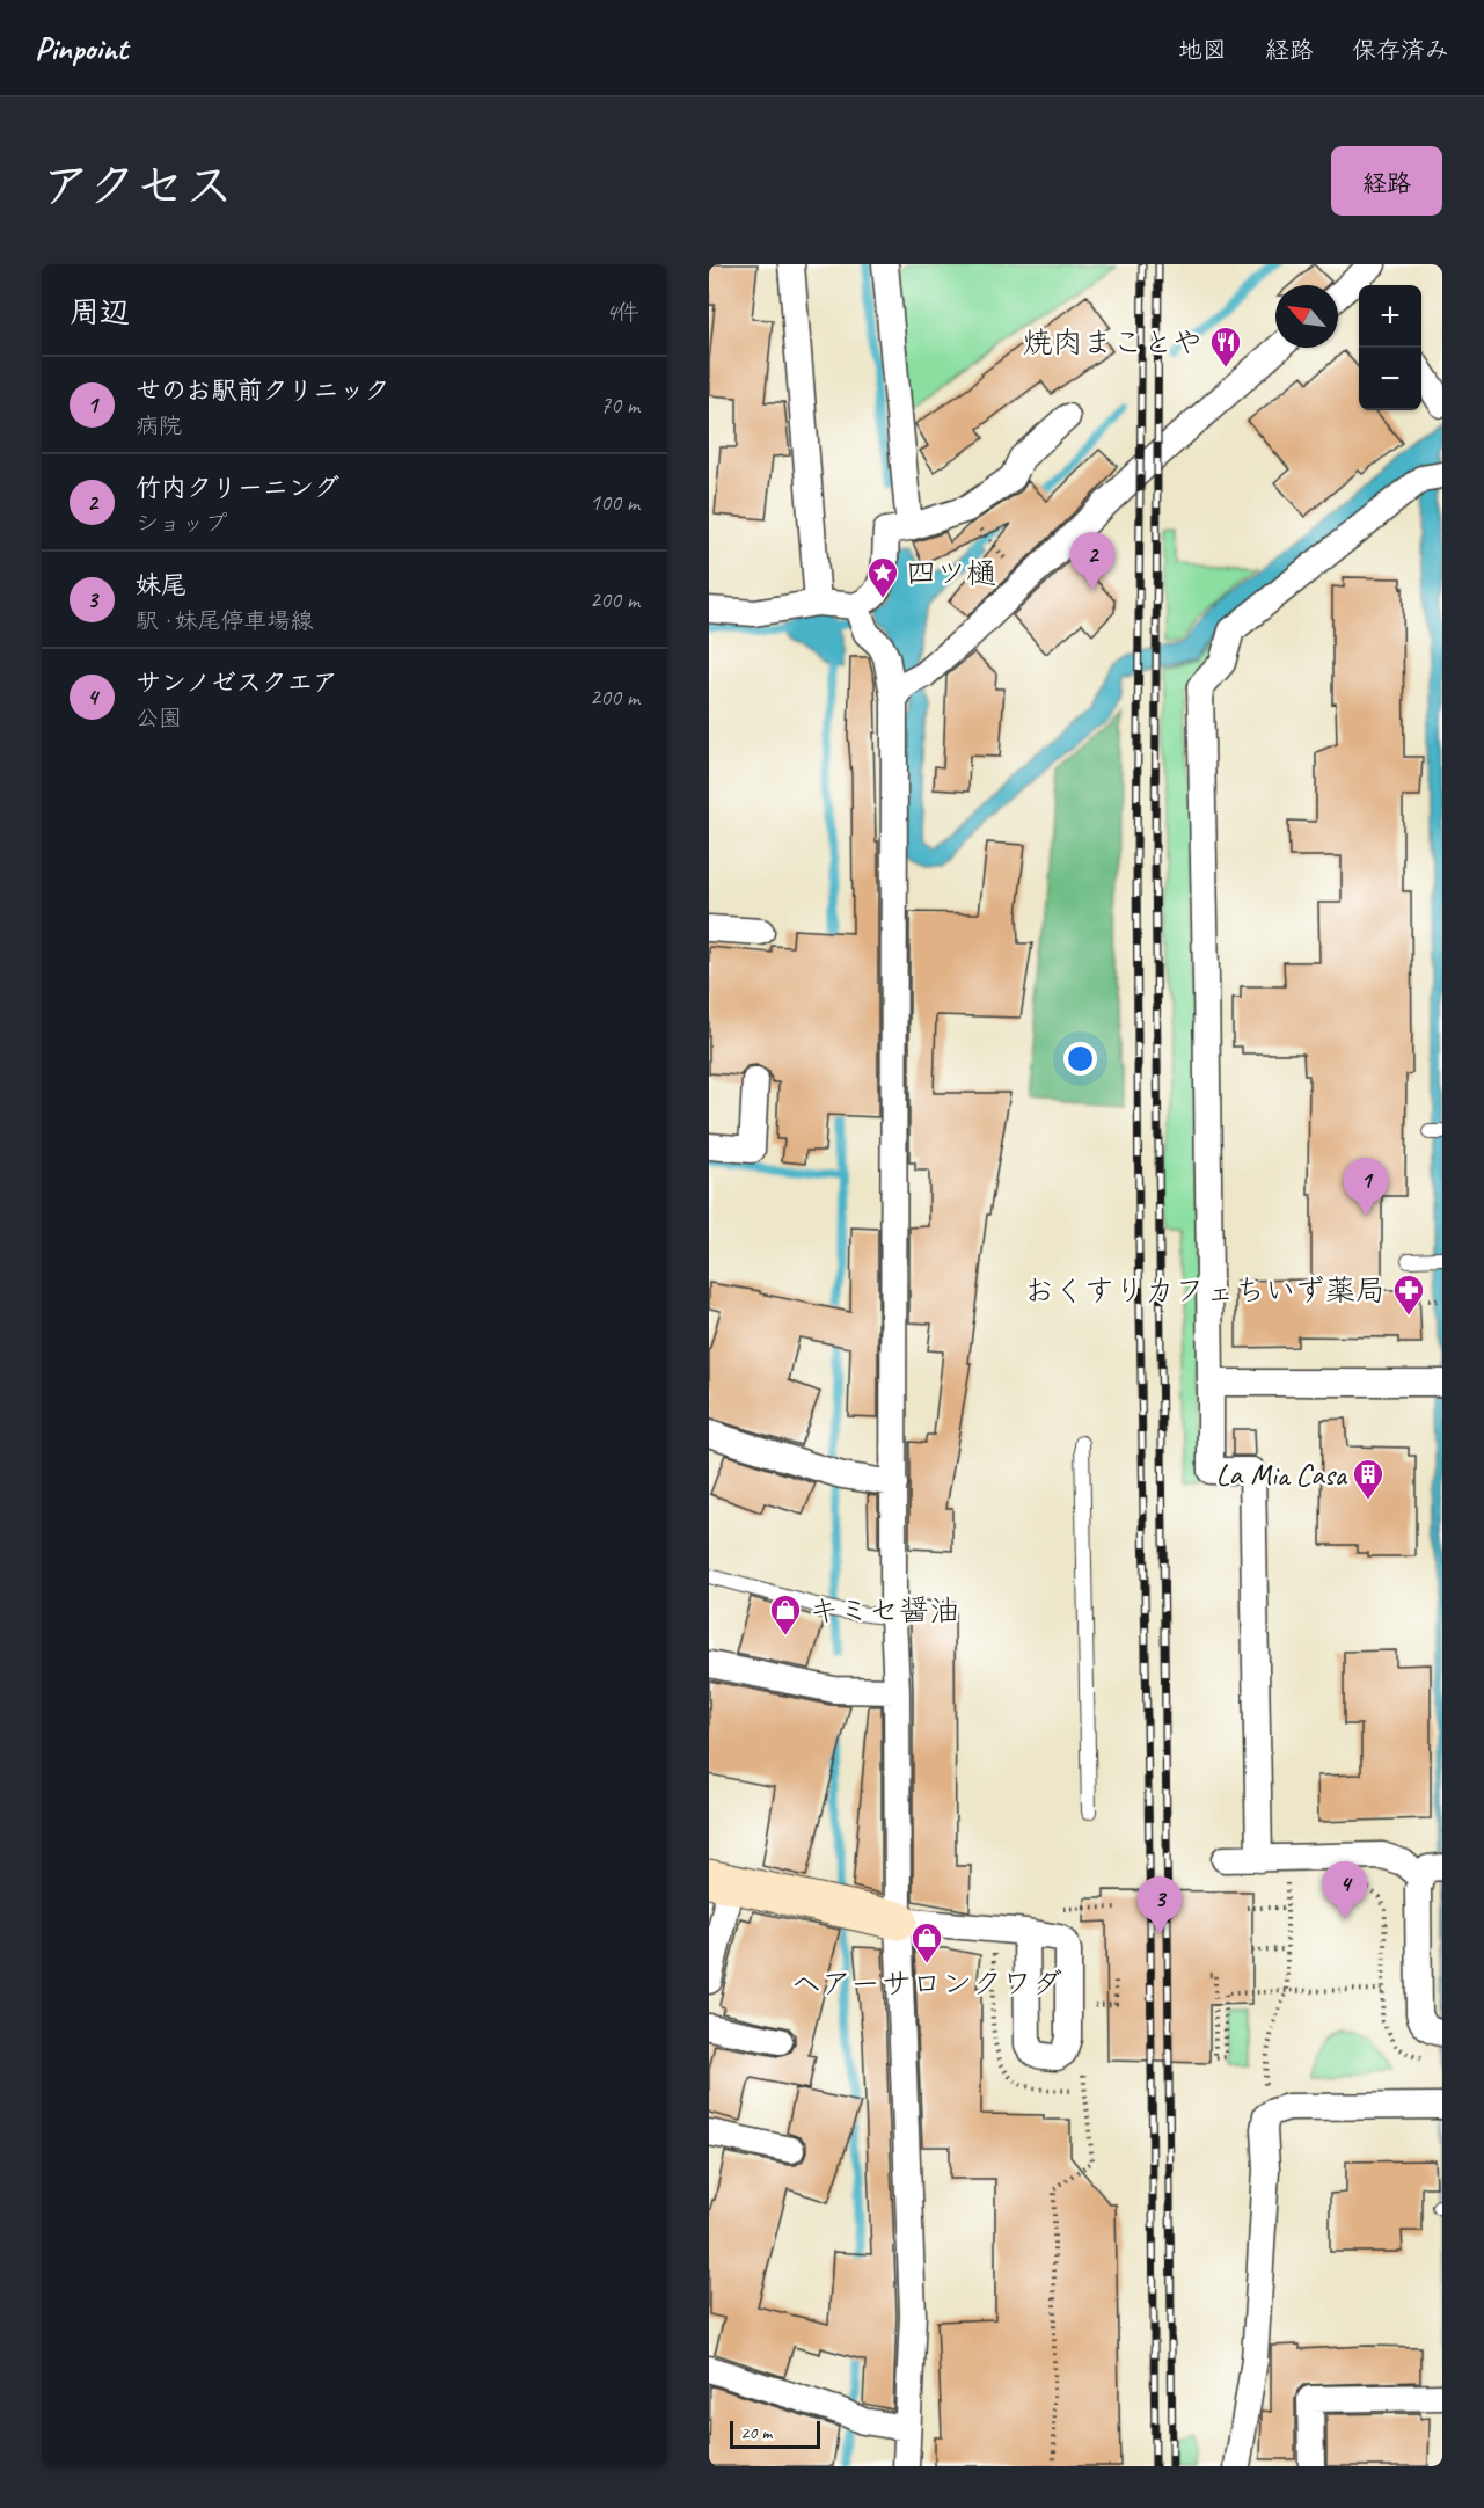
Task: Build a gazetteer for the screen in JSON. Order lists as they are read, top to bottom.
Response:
{
  "places": {
    "restaurant": ["焼肉まことや"],
    "place": ["四ツ樋"],
    "pharmacy": ["おくすりカフェちいず薬局"],
    "building": ["La Mia Casa"],
    "shop": ["キミセ醤油", "ヘアーサロンクワダ"]
  },
  "scale_bar": "20 m",
  "north": "top left",
  "page": {
    "header": "Pinpoint",
    "nav": ["地図", "経路", "保存済み"],
    "title": "アクセス",
    "buttons": "経路",
    "heading": ["周辺", "4件"],
    "map_buttons": ["+", "−"],
    "list": [
      {
        "mark": "1",
        "name": "せのお駅前クリニック",
        "note": "病院",
        "value": "70 m"
      },
      {
        "mark": "2",
        "name": "竹内クリーニング",
        "note": "ショップ",
        "value": "100 m"
      },
      {
        "mark": "3",
        "name": "妹尾",
        "note": "駅 · 妹尾停車場線",
        "value": "200 m"
      },
      {
        "mark": "4",
        "name": "サンノゼスクエア",
        "note": "公園",
        "value": "200 m"
      }
    ],
    "pins": [
      "2",
      "1",
      "4",
      "3"
    ],
    "scale": "20 m"
  }
}
